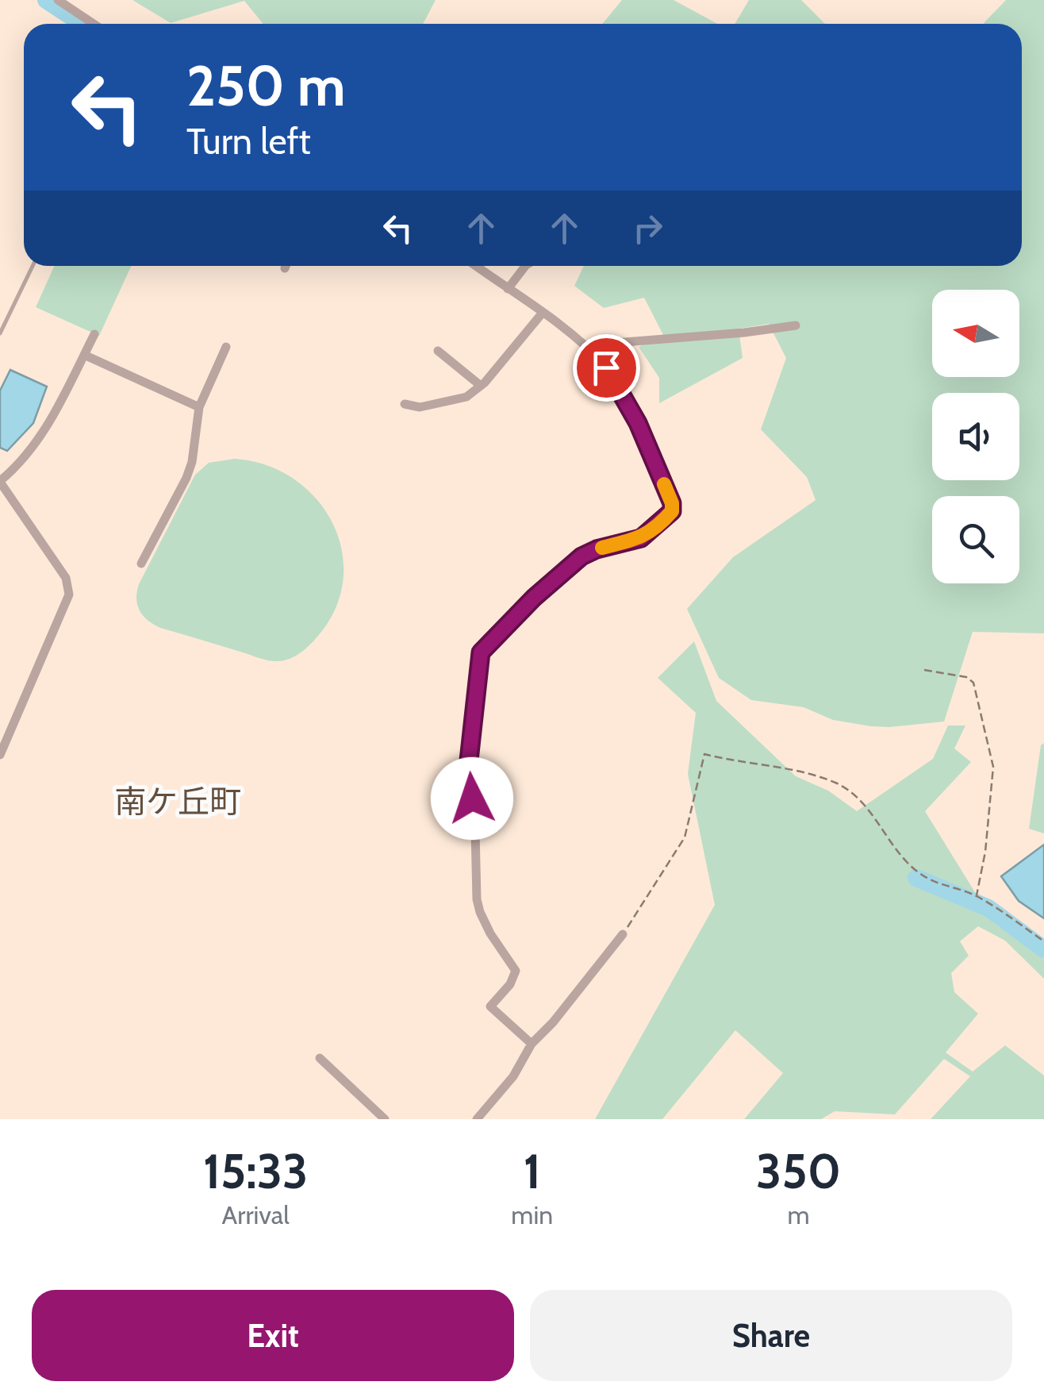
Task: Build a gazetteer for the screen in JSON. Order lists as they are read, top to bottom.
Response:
{
  "districts": ["南ケ丘町"],
  "north": "left",
  "page": {
    "turn": ["250 m", "Turn left"],
    "eta": [
      "15:33",
      "Arrival",
      "1",
      "min",
      "350",
      "m"
    ],
    "buttons": ["Exit", "Share"]
  }
}
